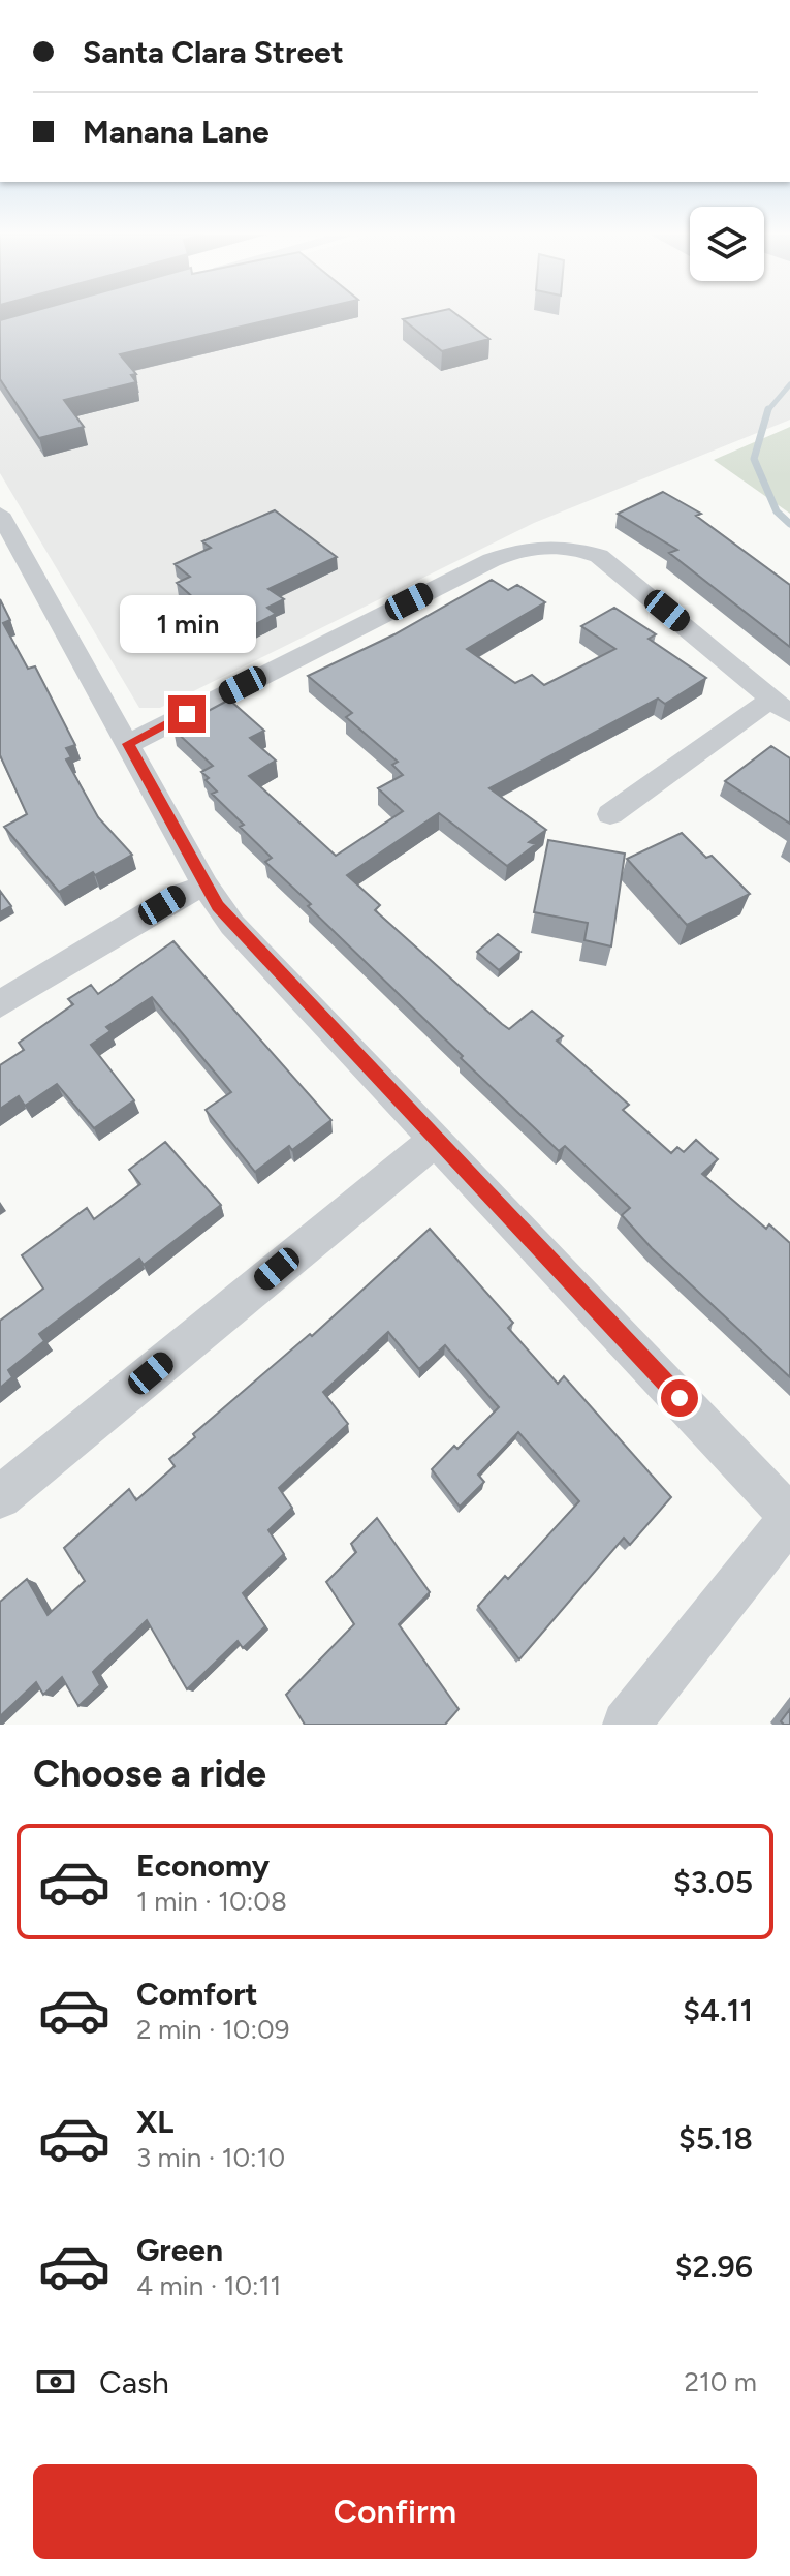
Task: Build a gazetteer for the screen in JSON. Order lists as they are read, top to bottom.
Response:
{
  "page": {
    "banner": ["Santa Clara Street", "Manana Lane"],
    "bubble": "1 min",
    "heading": "Choose a ride",
    "list": [
      {
        "name": "Economy",
        "note": "1 min · 10:08",
        "value": "$3.05"
      },
      {
        "name": "Comfort",
        "note": "2 min · 10:09",
        "value": "$4.11"
      },
      {
        "name": "XL",
        "note": "3 min · 10:10",
        "value": "$5.18"
      },
      {
        "name": "Green",
        "note": "4 min · 10:11",
        "value": "$2.96"
      }
    ],
    "pay": ["Cash", "210 m"],
    "buttons": "Confirm"
  }
}
